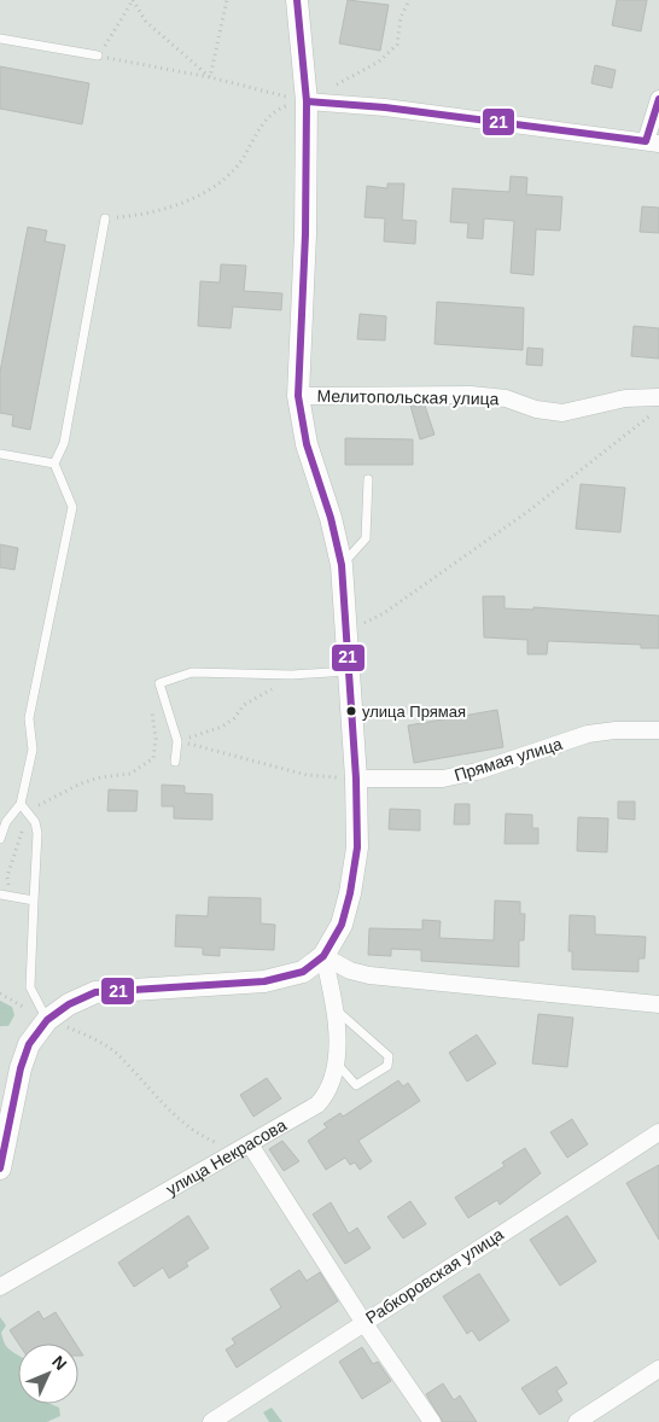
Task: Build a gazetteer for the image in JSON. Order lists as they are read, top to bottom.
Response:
{
  "streets": {
    "street": [
      "Мелитопольская улица",
      "Прямая улица",
      "улица Некрасова",
      "Рабкоровская улица"
    ]
  },
  "places": ["улица Прямая"],
  "lines": ["transit line 21"],
  "north": "top right"
}
